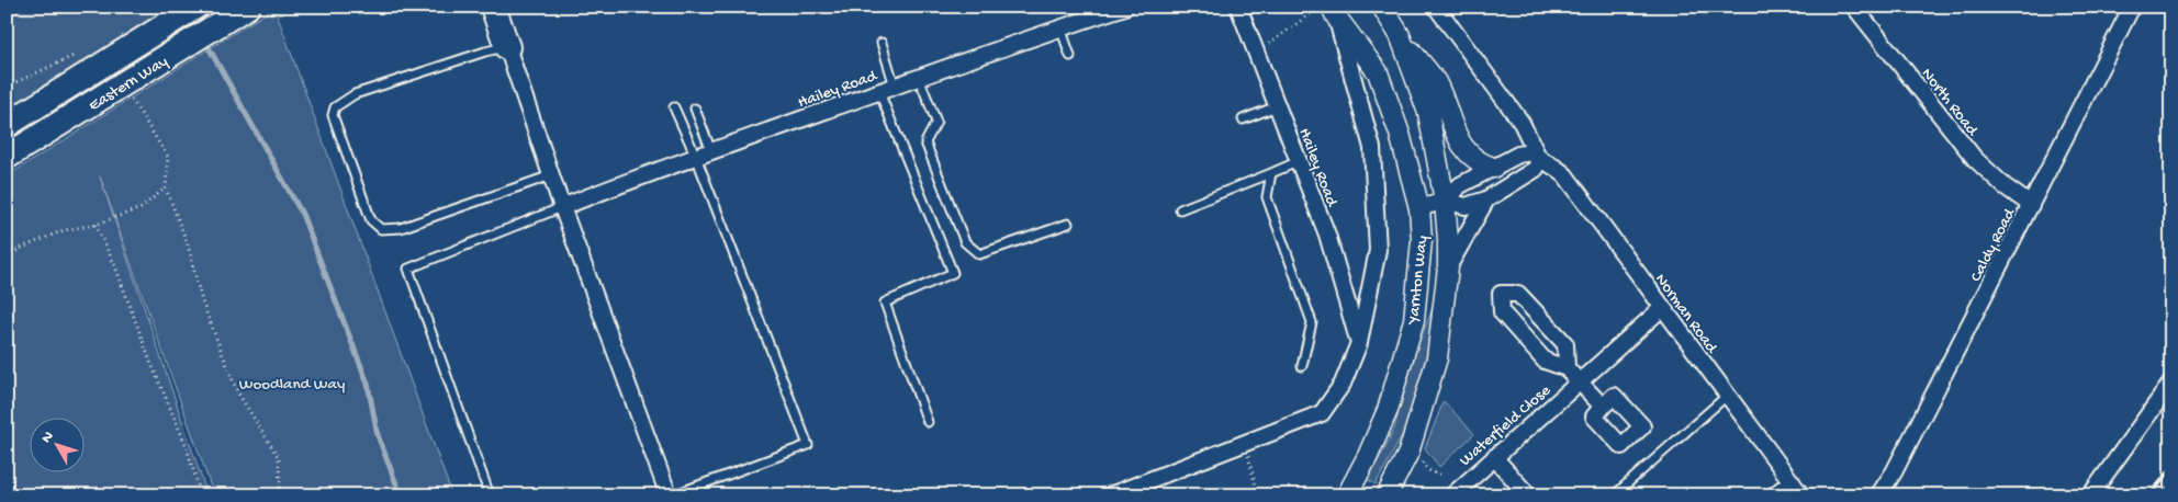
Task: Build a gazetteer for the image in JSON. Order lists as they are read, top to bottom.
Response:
{
  "streets": {
    "main road": ["Eastern Way"],
    "street": [
      "Hailey Road",
      "North Road",
      "Caldy Road",
      "Yarnton Way",
      "Norman Road",
      "Waterfield Close"
    ]
  },
  "crossings": [
    ["North Road", "Caldy Road"],
    ["Yarnton Way", "Norman Road"],
    ["Norman Road", "Waterfield Close"]
  ],
  "parks": ["Woodland Way"],
  "north": "top left"
}
